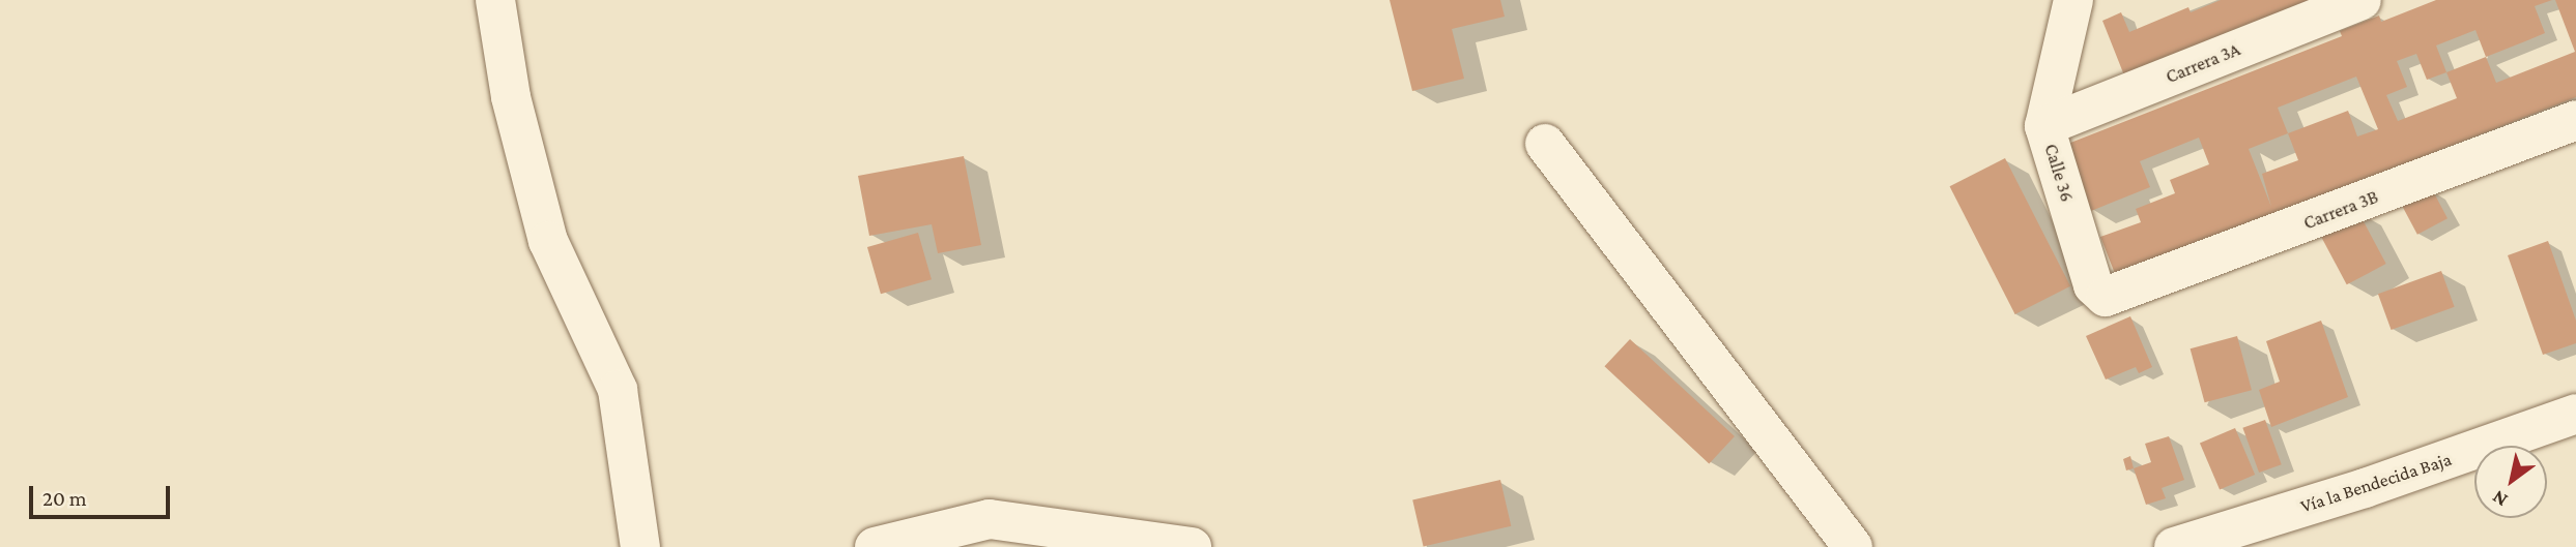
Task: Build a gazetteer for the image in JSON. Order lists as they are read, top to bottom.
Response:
{
  "streets": {
    "street": [
      "Carrera 3A",
      "Calle 36",
      "Carrera 3B",
      "Vía la Bendecida Baja"
    ]
  },
  "crossings": [
    ["Carrera 3A", "Calle 36"],
    ["Calle 36", "Carrera 3B"]
  ],
  "scale_bar": "20 m",
  "north": "bottom left"
}
